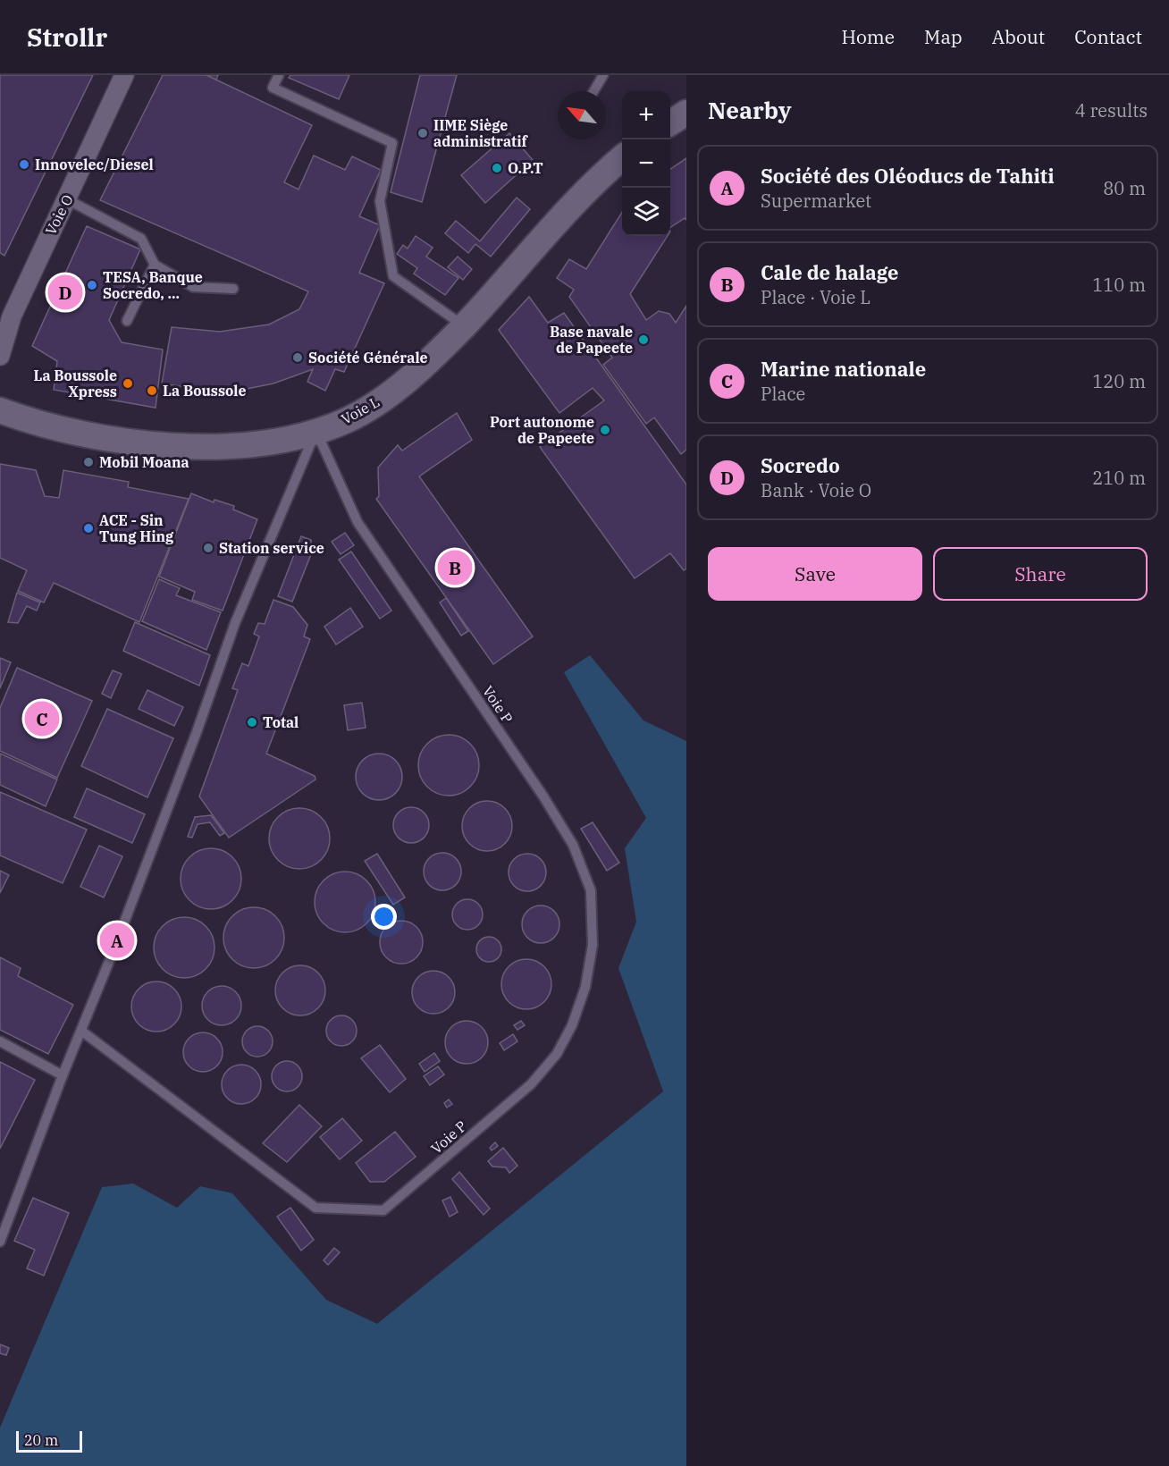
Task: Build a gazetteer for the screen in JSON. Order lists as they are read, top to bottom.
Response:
{
  "streets": {
    "street": ["Voie O", "Voie L"],
    "lane": ["Voie P"]
  },
  "crossings": [
    ["Voie L", "Voie P"]
  ],
  "places": [
    "IIME Siège administratif",
    "Innovelec/Diesel",
    "O.P.T",
    "TESA, Banque Socredo, ...",
    "Base navale de Papeete",
    "Société Générale",
    "La Boussole Xpress",
    "La Boussole",
    "Port autonome de Papeete",
    "Mobil Moana",
    "ACE - Sin Tung Hing",
    "Station service",
    "Total"
  ],
  "scale_bar": "20 m",
  "north": "top left",
  "page": {
    "header": "Strollr",
    "nav": [
      "Home",
      "Map",
      "About",
      "Contact"
    ],
    "heading": ["Nearby", "4 results"],
    "map_buttons": ["+", "−"],
    "list": [
      {
        "mark": "A",
        "name": "Société des Oléoducs de Tahiti",
        "note": "Supermarket",
        "value": "80 m"
      },
      {
        "mark": "B",
        "name": "Cale de halage",
        "note": "Place · Voie L",
        "value": "110 m"
      },
      {
        "mark": "C",
        "name": "Marine nationale",
        "note": "Place",
        "value": "120 m"
      },
      {
        "mark": "D",
        "name": "Socredo",
        "note": "Bank · Voie O",
        "value": "210 m"
      }
    ],
    "pins": [
      "D",
      "B",
      "C",
      "A"
    ],
    "buttons": ["Save", "Share"],
    "scale": "20 m"
  }
}
